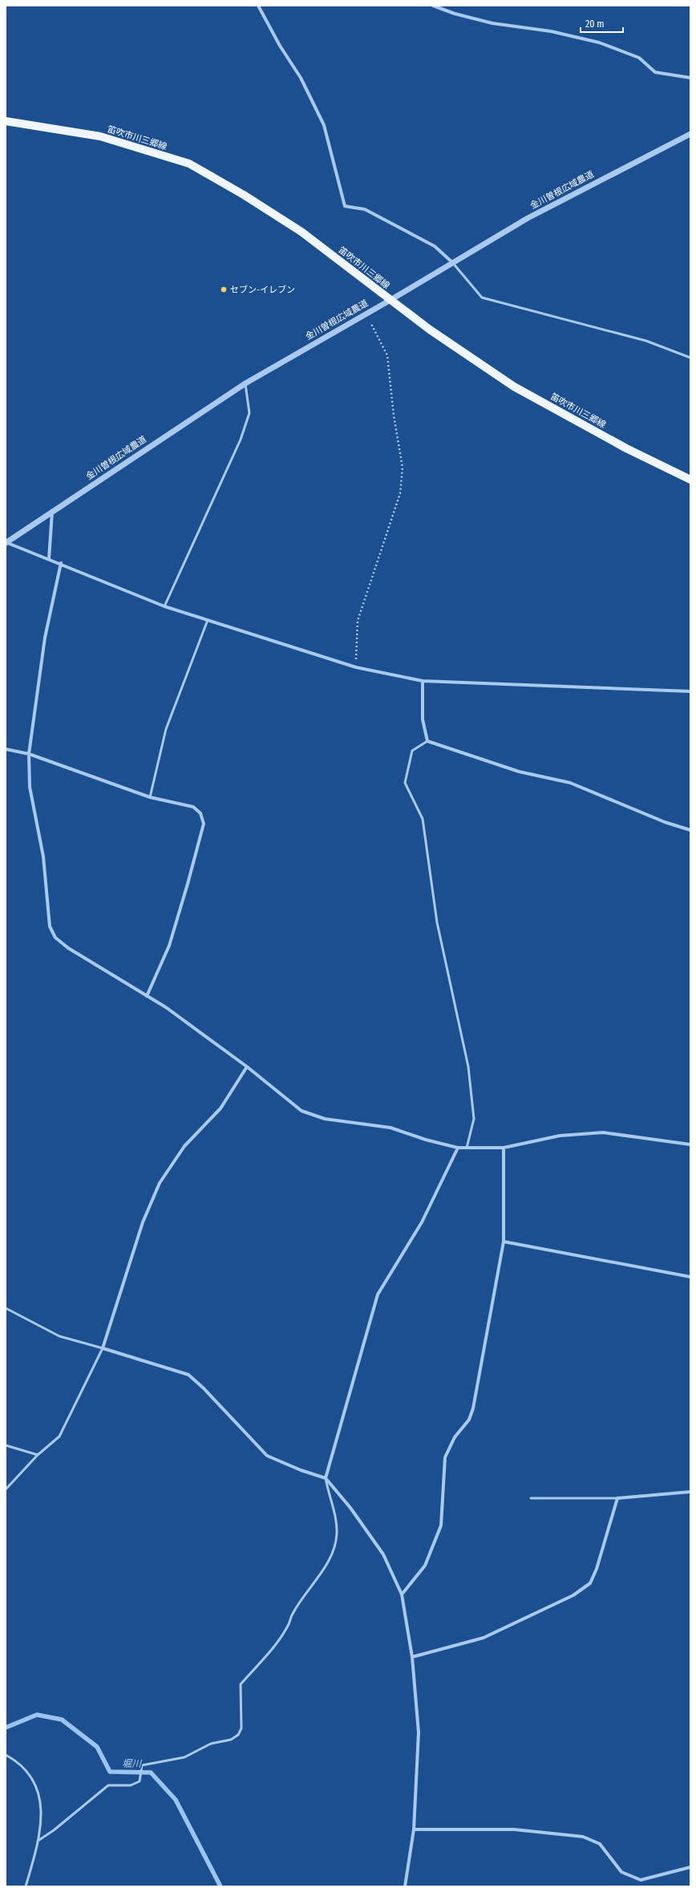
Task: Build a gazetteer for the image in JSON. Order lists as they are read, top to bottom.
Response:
{
  "streets": {
    "main road": ["笛吹市川三郷線"],
    "street": ["金川曽根広域農道"]
  },
  "crossings": [
    ["笛吹市川三郷線", "金川曽根広域農道"]
  ],
  "water": ["堀川"],
  "places": ["セブン-イレブン"],
  "scale_bar": "20 m"
}
